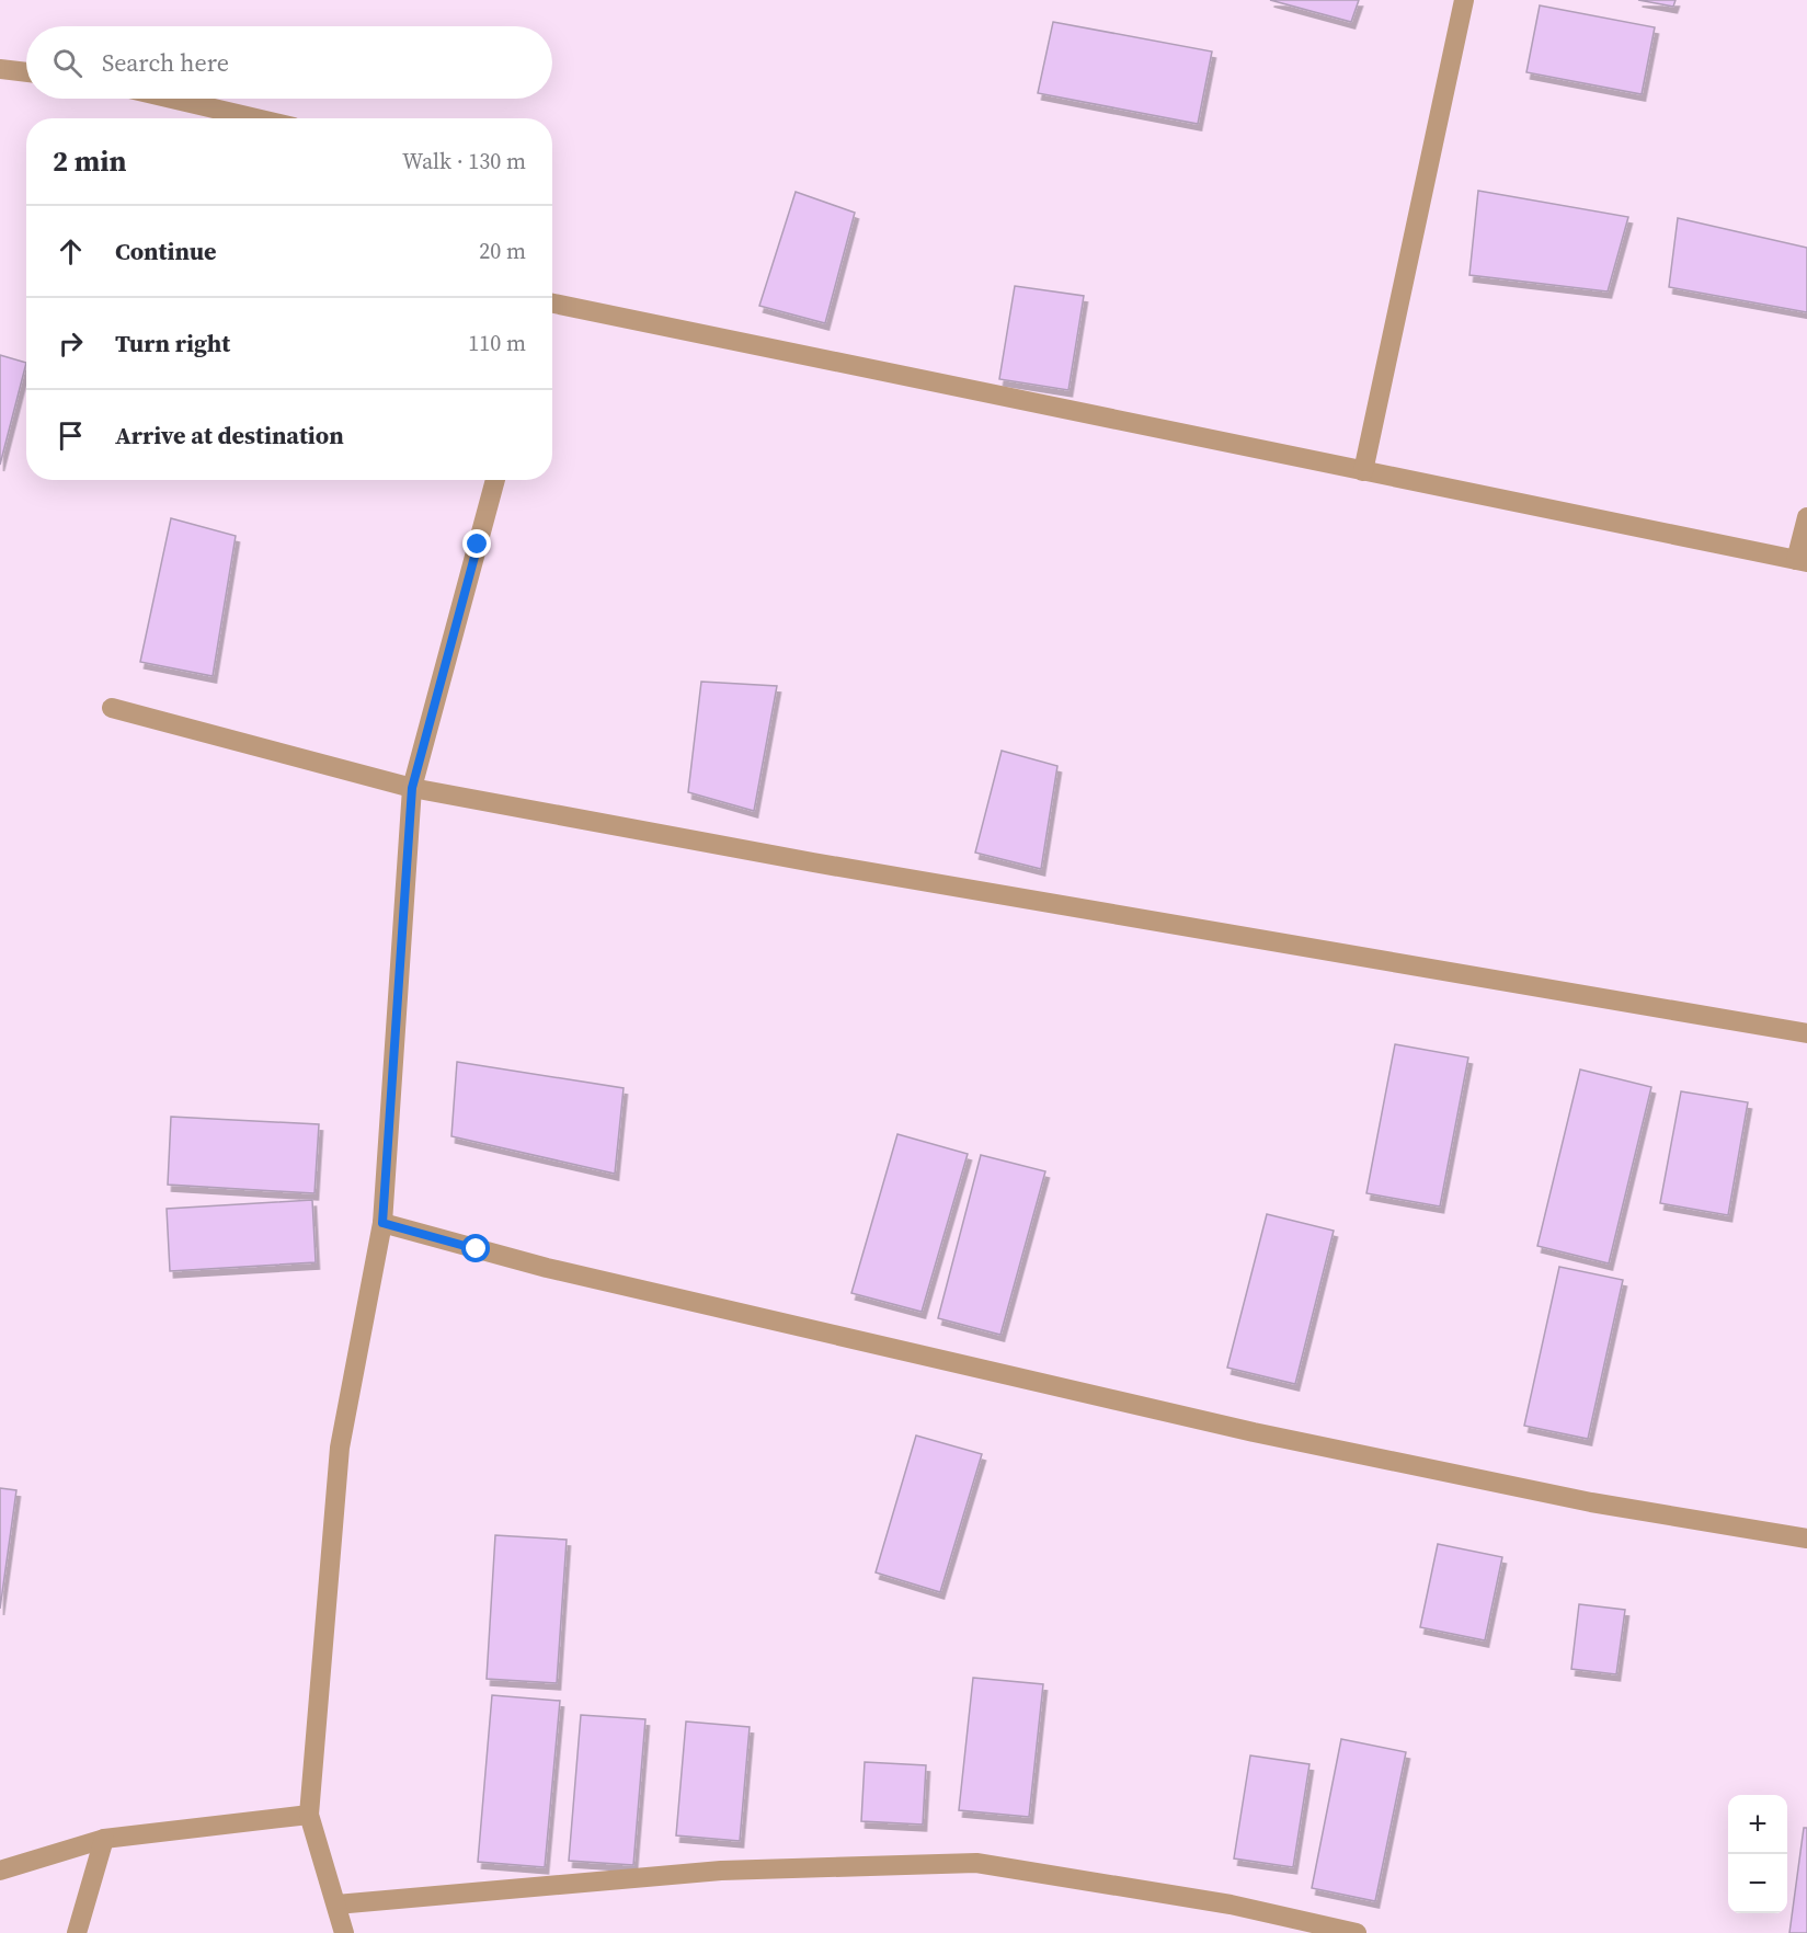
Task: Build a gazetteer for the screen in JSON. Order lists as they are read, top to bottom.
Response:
{
  "page": {
    "search": "Search here",
    "heading": ["2 min", "Walk · 130 m"],
    "list": [
      ["Continue", "20 m"],
      ["Turn right", "110 m"],
      "Arrive at destination"
    ],
    "map_buttons": ["+", "−"]
  }
}
